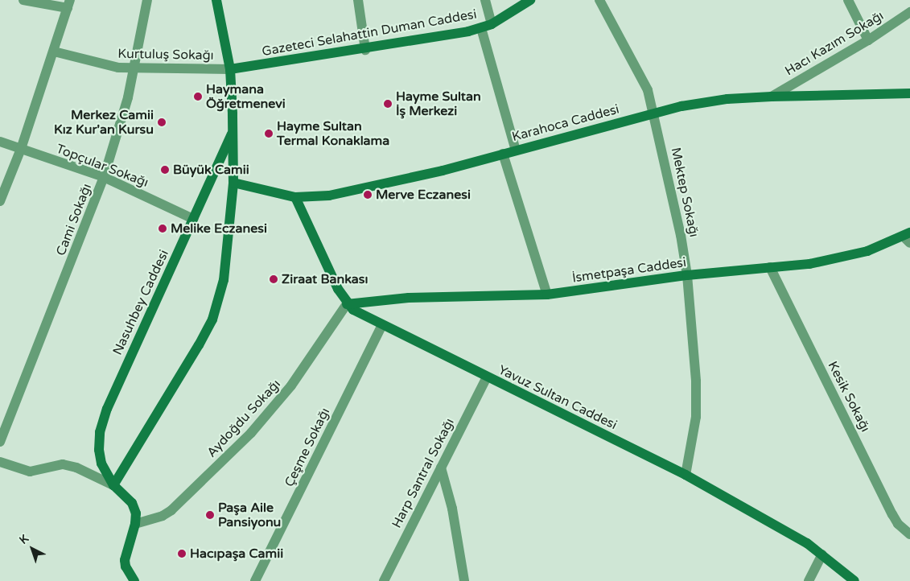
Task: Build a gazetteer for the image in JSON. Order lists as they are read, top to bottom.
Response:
{
  "streets": {
    "street": [
      "Gazeteci Selahattin Duman Caddesi",
      "Hacı Kazım Sokağı",
      "Kurtuluş Sokağı",
      "Karahoca Caddesi",
      "Topçular Sokağı",
      "Mektep Sokağı",
      "Cami Sokağı",
      "İsmetpaşa Caddesi",
      "Nasuhbey Caddesi",
      "Kesik Sokağı",
      "Yavuz Sultan Caddesi",
      "Aydoğdu Sokağı",
      "Çeşme Sokağı",
      "Harp Santral Sokağı"
    ]
  },
  "crossings": [
    ["Gazeteci Selahattin Duman Caddesi", "Kurtuluş Sokağı"],
    ["Hacı Kazım Sokağı", "Karahoca Caddesi"],
    ["Kurtuluş Sokağı", "Cami Sokağı"],
    ["Karahoca Caddesi", "Mektep Sokağı"],
    ["Topçular Sokağı", "Cami Sokağı"],
    ["Topçular Sokağı", "Nasuhbey Caddesi"],
    ["Mektep Sokağı", "İsmetpaşa Caddesi"],
    ["Mektep Sokağı", "Yavuz Sultan Caddesi"],
    ["İsmetpaşa Caddesi", "Kesik Sokağı"],
    ["İsmetpaşa Caddesi", "Yavuz Sultan Caddesi"],
    ["İsmetpaşa Caddesi", "Aydoğdu Sokağı"],
    ["Nasuhbey Caddesi", "Aydoğdu Sokağı"],
    ["Yavuz Sultan Caddesi", "Aydoğdu Sokağı"],
    ["Yavuz Sultan Caddesi", "Çeşme Sokağı"],
    ["Yavuz Sultan Caddesi", "Harp Santral Sokağı"]
  ],
  "places": [
    "Haymana Öğretmenevi",
    "Hayme Sultan İş Merkezi",
    "Merkez Camii Kız Kur'an Kursu",
    "Hayme Sultan Termal Konaklama",
    "Büyük Camii",
    "Merve Eczanesi",
    "Melike Eczanesi",
    "Ziraat Bankası",
    "Paşa Aile Pansiyonu",
    "Hacıpaşa Camii"
  ],
  "north": "top left"
}
